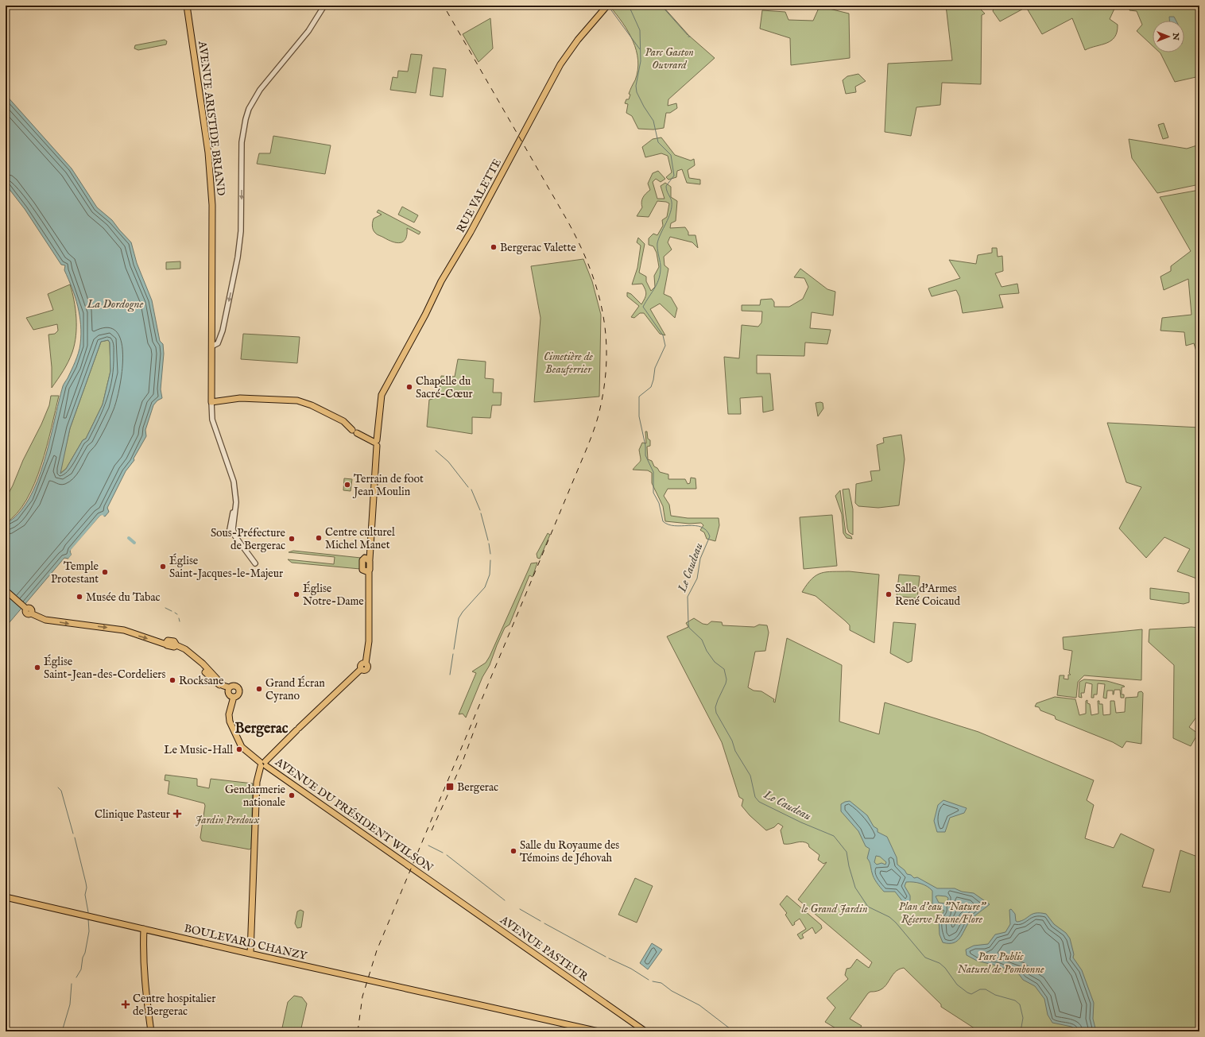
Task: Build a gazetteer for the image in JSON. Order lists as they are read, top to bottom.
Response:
{
  "streets": {
    "main road": [
      "AVENUE ARISTIDE BRIAND",
      "RUE VALETTE",
      "AVENUE DU PRÉSIDENT WILSON",
      "BOULEVARD CHANZY",
      "AVENUE PASTEUR"
    ]
  },
  "crossings": [
    ["AVENUE DU PRÉSIDENT WILSON", "AVENUE PASTEUR"]
  ],
  "one_way": ["AVENUE DU PRÉSIDENT WILSON"],
  "districts": ["Bergerac"],
  "water": ["La Dordogne", "Le Caudeau"],
  "parks": [
    "Parc Gaston Ouvrard",
    "Cimetière de Beauferrier",
    "Jardin Perdoux",
    "Plan d'eau \"Nature\" Réserve Faune/Flore",
    "le Grand Jardin",
    "Parc Public Naturel de Pombonne"
  ],
  "places": {
    "other": [
      "Bergerac Valette",
      "Chapelle du Sacré-Cœur",
      "Terrain de foot Jean Moulin",
      "Centre culturel Michel Manet",
      "Sous-Préfecture de Bergerac",
      "Église Saint-Jacques-le-Majeur",
      "Temple Protestant",
      "Église Notre-Dame",
      "Salle d'Armes René Coicaud",
      "Musée du Tabac",
      "Église Saint-Jean-des-Cordeliers",
      "Rocksane",
      "Grand Écran Cyrano",
      "Le Music-Hall",
      "Gendarmerie nationale",
      "Salle du Royaume des Témoins de Jéhovah"
    ],
    "transit": ["Bergerac"],
    "health": ["Clinique Pasteur", "Centre hospitalier de Bergerac"]
  },
  "north": "right"
}
